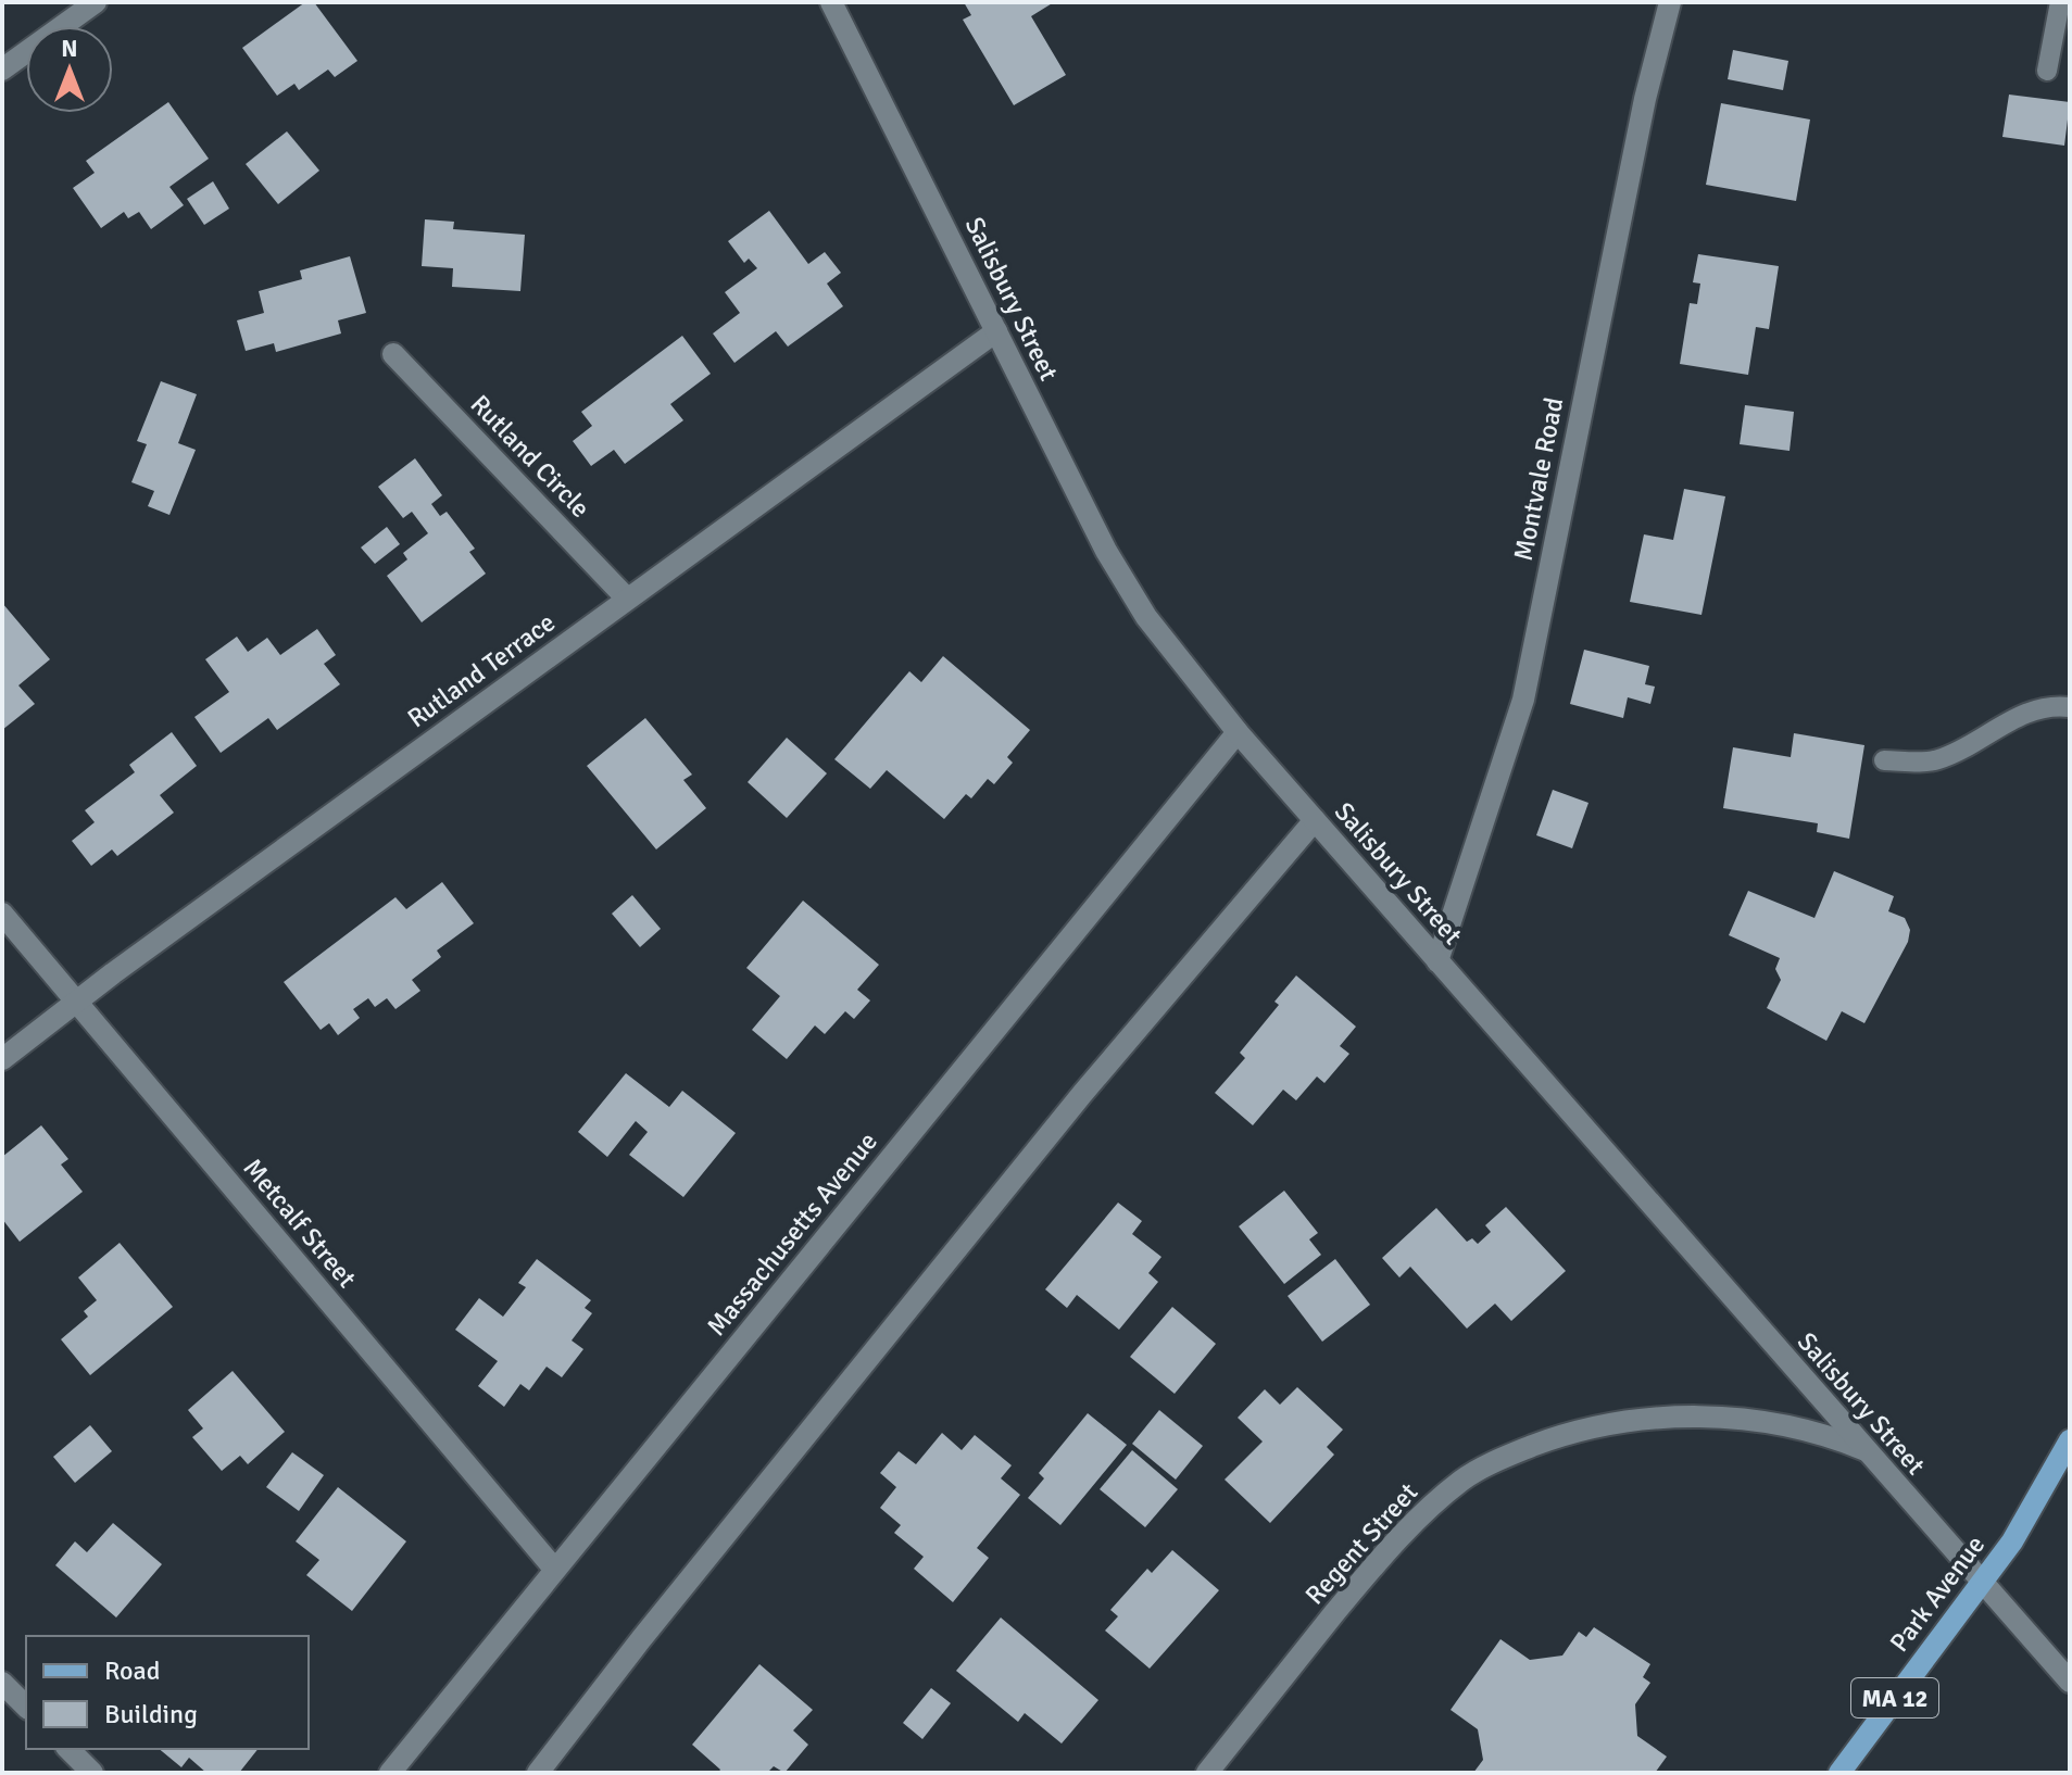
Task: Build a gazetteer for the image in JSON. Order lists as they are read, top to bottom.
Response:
{
  "streets": {
    "main road": ["Park Avenue", "MA 12"],
    "street": [
      "Salisbury Street",
      "Rutland Circle",
      "Montvale Road",
      "Rutland Terrace",
      "Metcalf Street",
      "Massachusetts Avenue",
      "Regent Street"
    ]
  },
  "crossings": [
    ["Salisbury Street", "Montvale Road"],
    ["Salisbury Street", "Rutland Terrace"],
    ["Salisbury Street", "Massachusetts Avenue"],
    ["Salisbury Street", "Regent Street"],
    ["Salisbury Street", "Park Avenue"],
    ["Rutland Circle", "Rutland Terrace"],
    ["Rutland Terrace", "Metcalf Street"],
    ["Metcalf Street", "Massachusetts Avenue"]
  ],
  "legend": ["Road", "Building"],
  "north": "top"
}
